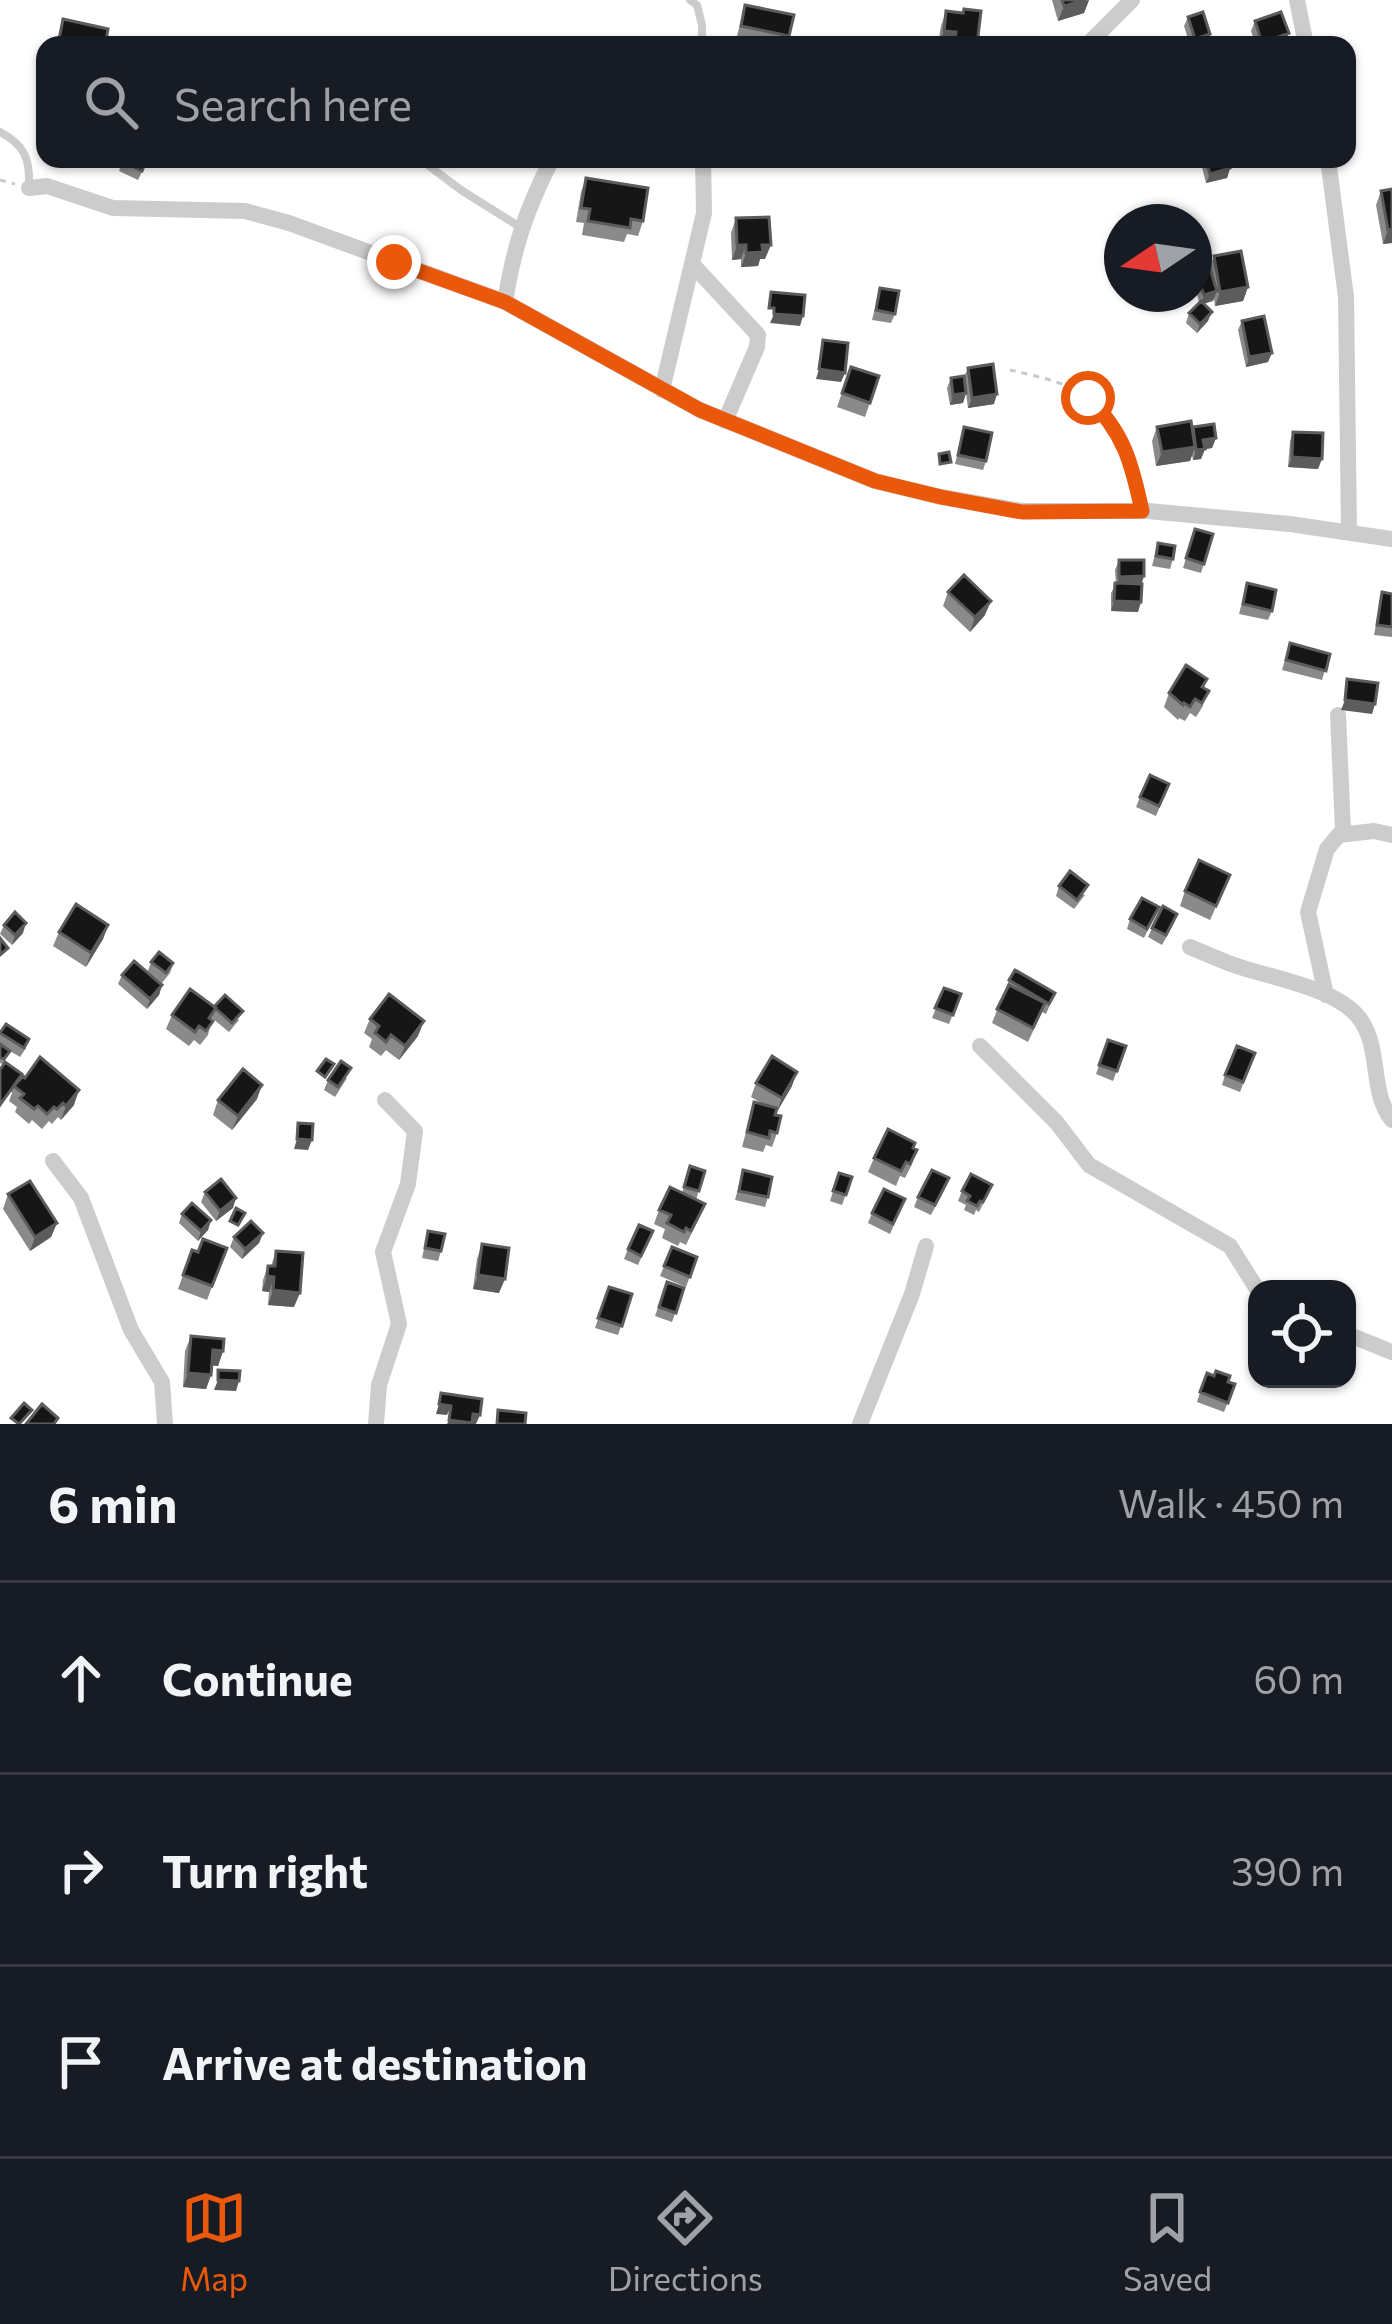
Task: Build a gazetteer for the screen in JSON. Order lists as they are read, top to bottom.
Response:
{
  "north": "left",
  "page": {
    "search": "Search here",
    "heading": ["6 min", "Walk · 450 m"],
    "list": [
      ["Continue", "60 m"],
      ["Turn right", "390 m"],
      "Arrive at destination"
    ],
    "nav": ["Map", "Directions", "Saved"]
  }
}
